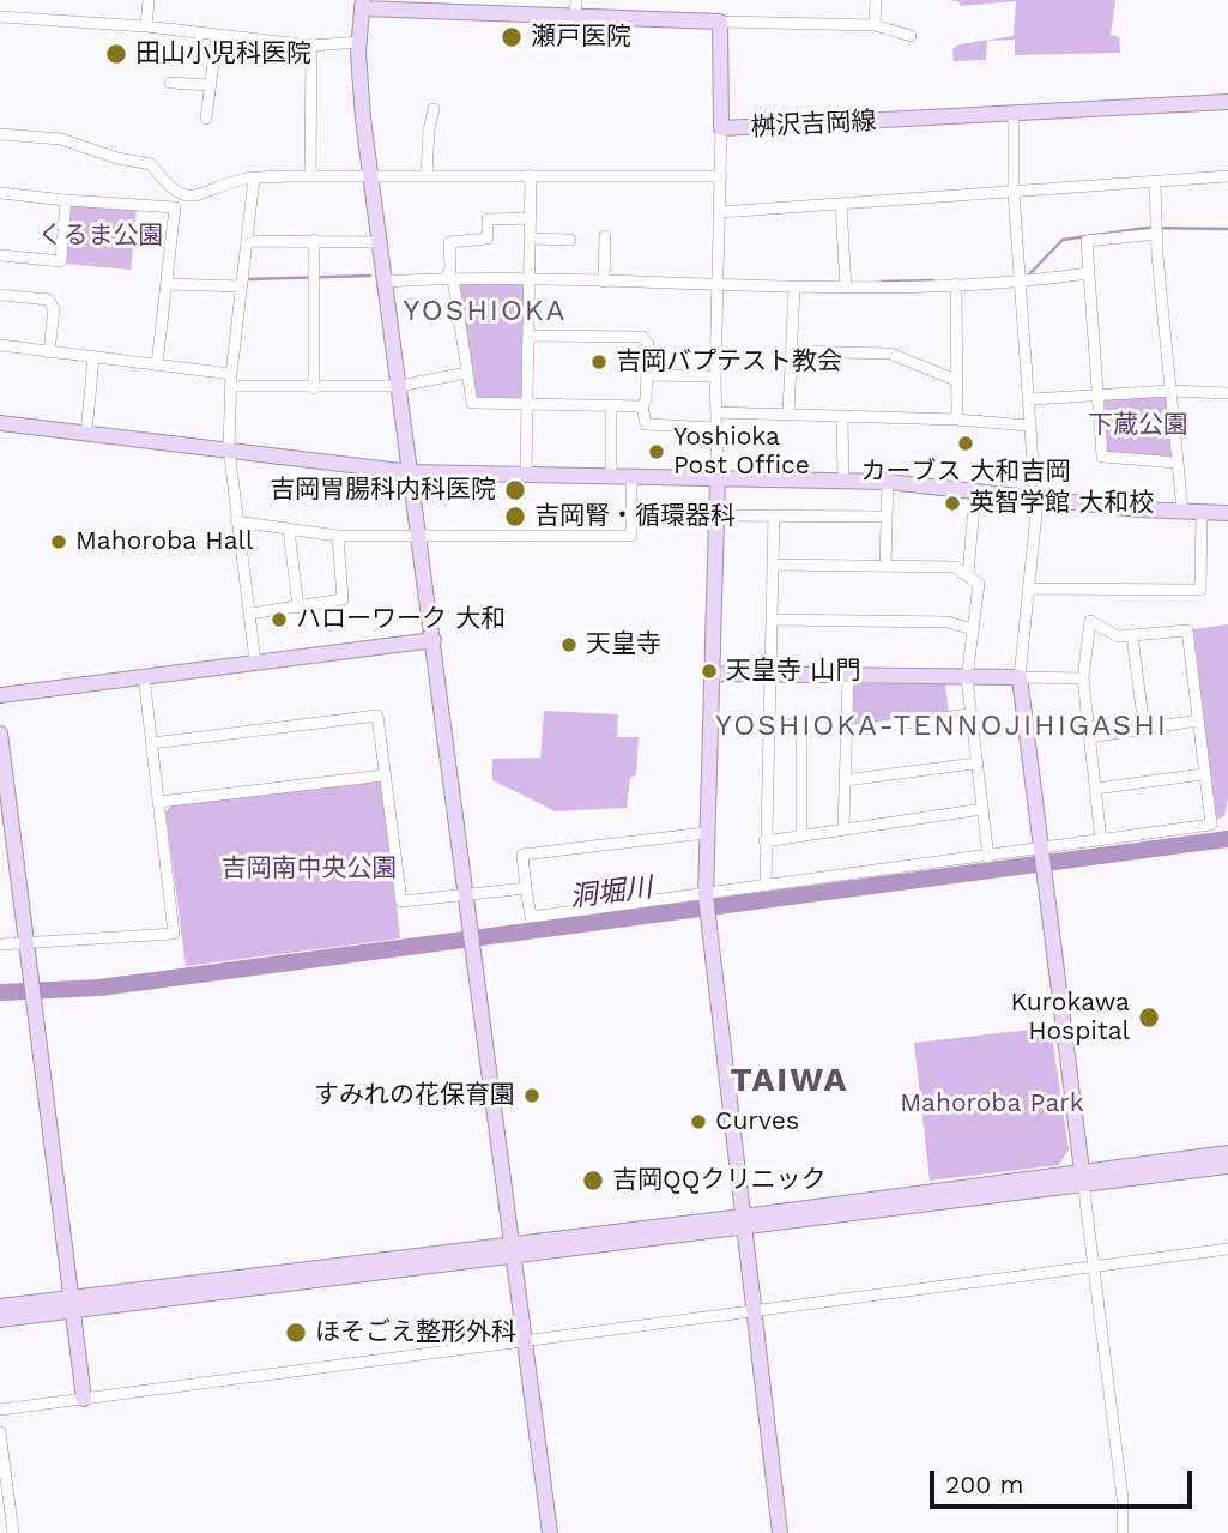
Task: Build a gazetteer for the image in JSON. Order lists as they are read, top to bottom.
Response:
{
  "streets": {
    "street": ["桝沢吉岡線"]
  },
  "districts": ["YOSHIOKA", "YOSHIOKA-TENNOJIHIGASHI", "TAIWA"],
  "water": ["洞堀川"],
  "parks": [
    "くるま公園",
    "下蔵公園",
    "吉岡南中央公園",
    "Mahoroba Park"
  ],
  "places": [
    "瀬戸医院",
    "田山小児科医院",
    "吉岡バプテスト教会",
    "カーブス 大和吉岡",
    "Yoshioka Post Office",
    "吉岡胃腸科内科医院",
    "英智学館 大和校",
    "吉岡腎・循環器科",
    "Mahoroba Hall",
    "ハローワーク 大和",
    "天皇寺",
    "天皇寺 山門",
    "Kurokawa Hospital",
    "すみれの花保育園",
    "Curves",
    "吉岡QQクリニック",
    "ほそごえ整形外科"
  ],
  "scale_bar": "200 m"
}
